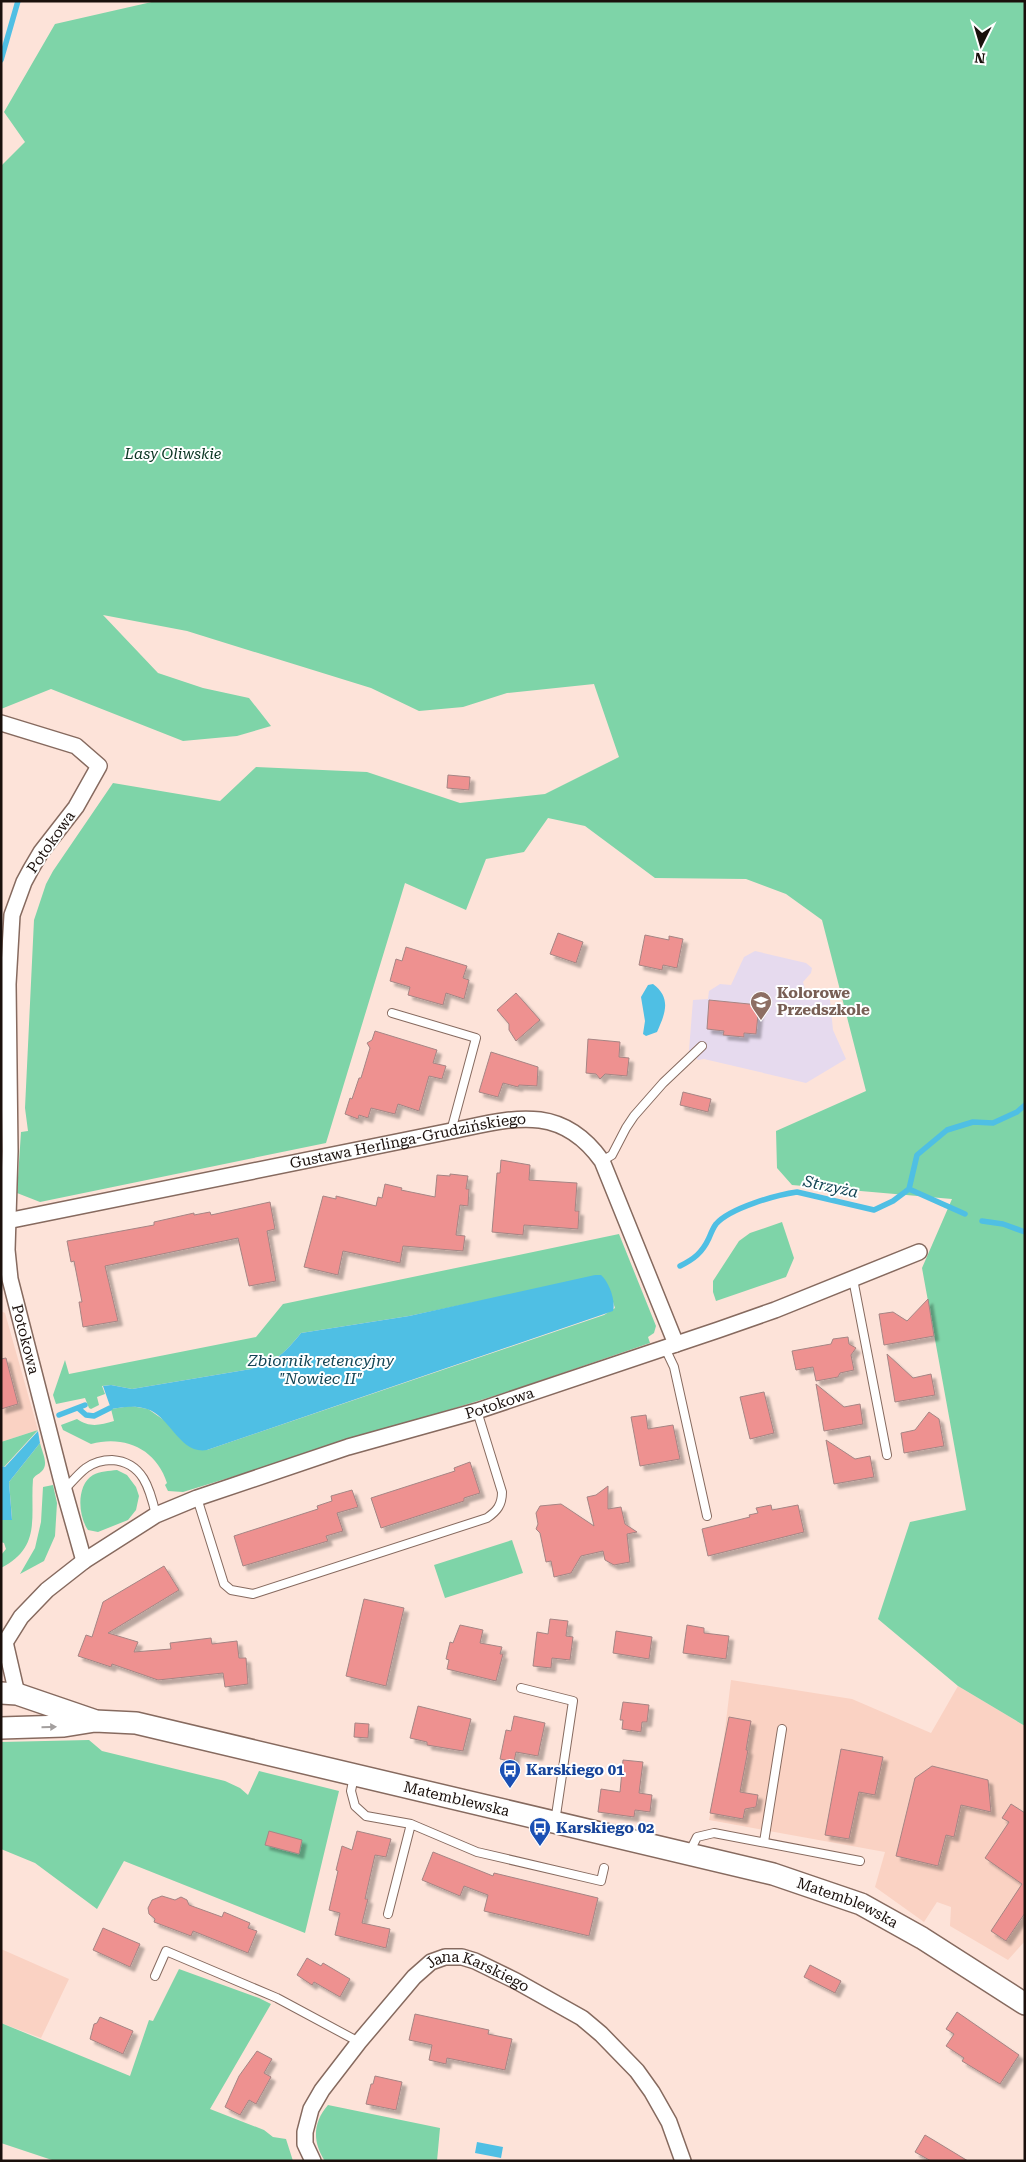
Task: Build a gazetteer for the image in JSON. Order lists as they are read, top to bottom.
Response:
{
  "streets": {
    "street": [
      "Potokowa",
      "Gustawa Herlinga-Grudzińskiego",
      "Matemblewska",
      "Jana Karskiego"
    ]
  },
  "crossings": [
    ["Potokowa", "Gustawa Herlinga-Grudzińskiego"]
  ],
  "water": ["Strzyża", "Zbiornik retencyjny \"Nowiec II\""],
  "parks": ["Lasy Oliwskie"],
  "places": {
    "school or university": ["Kolorowe Przedszkole"],
    "bus stop": ["Karskiego 01", "Karskiego 02"]
  },
  "north": "bottom"
}
